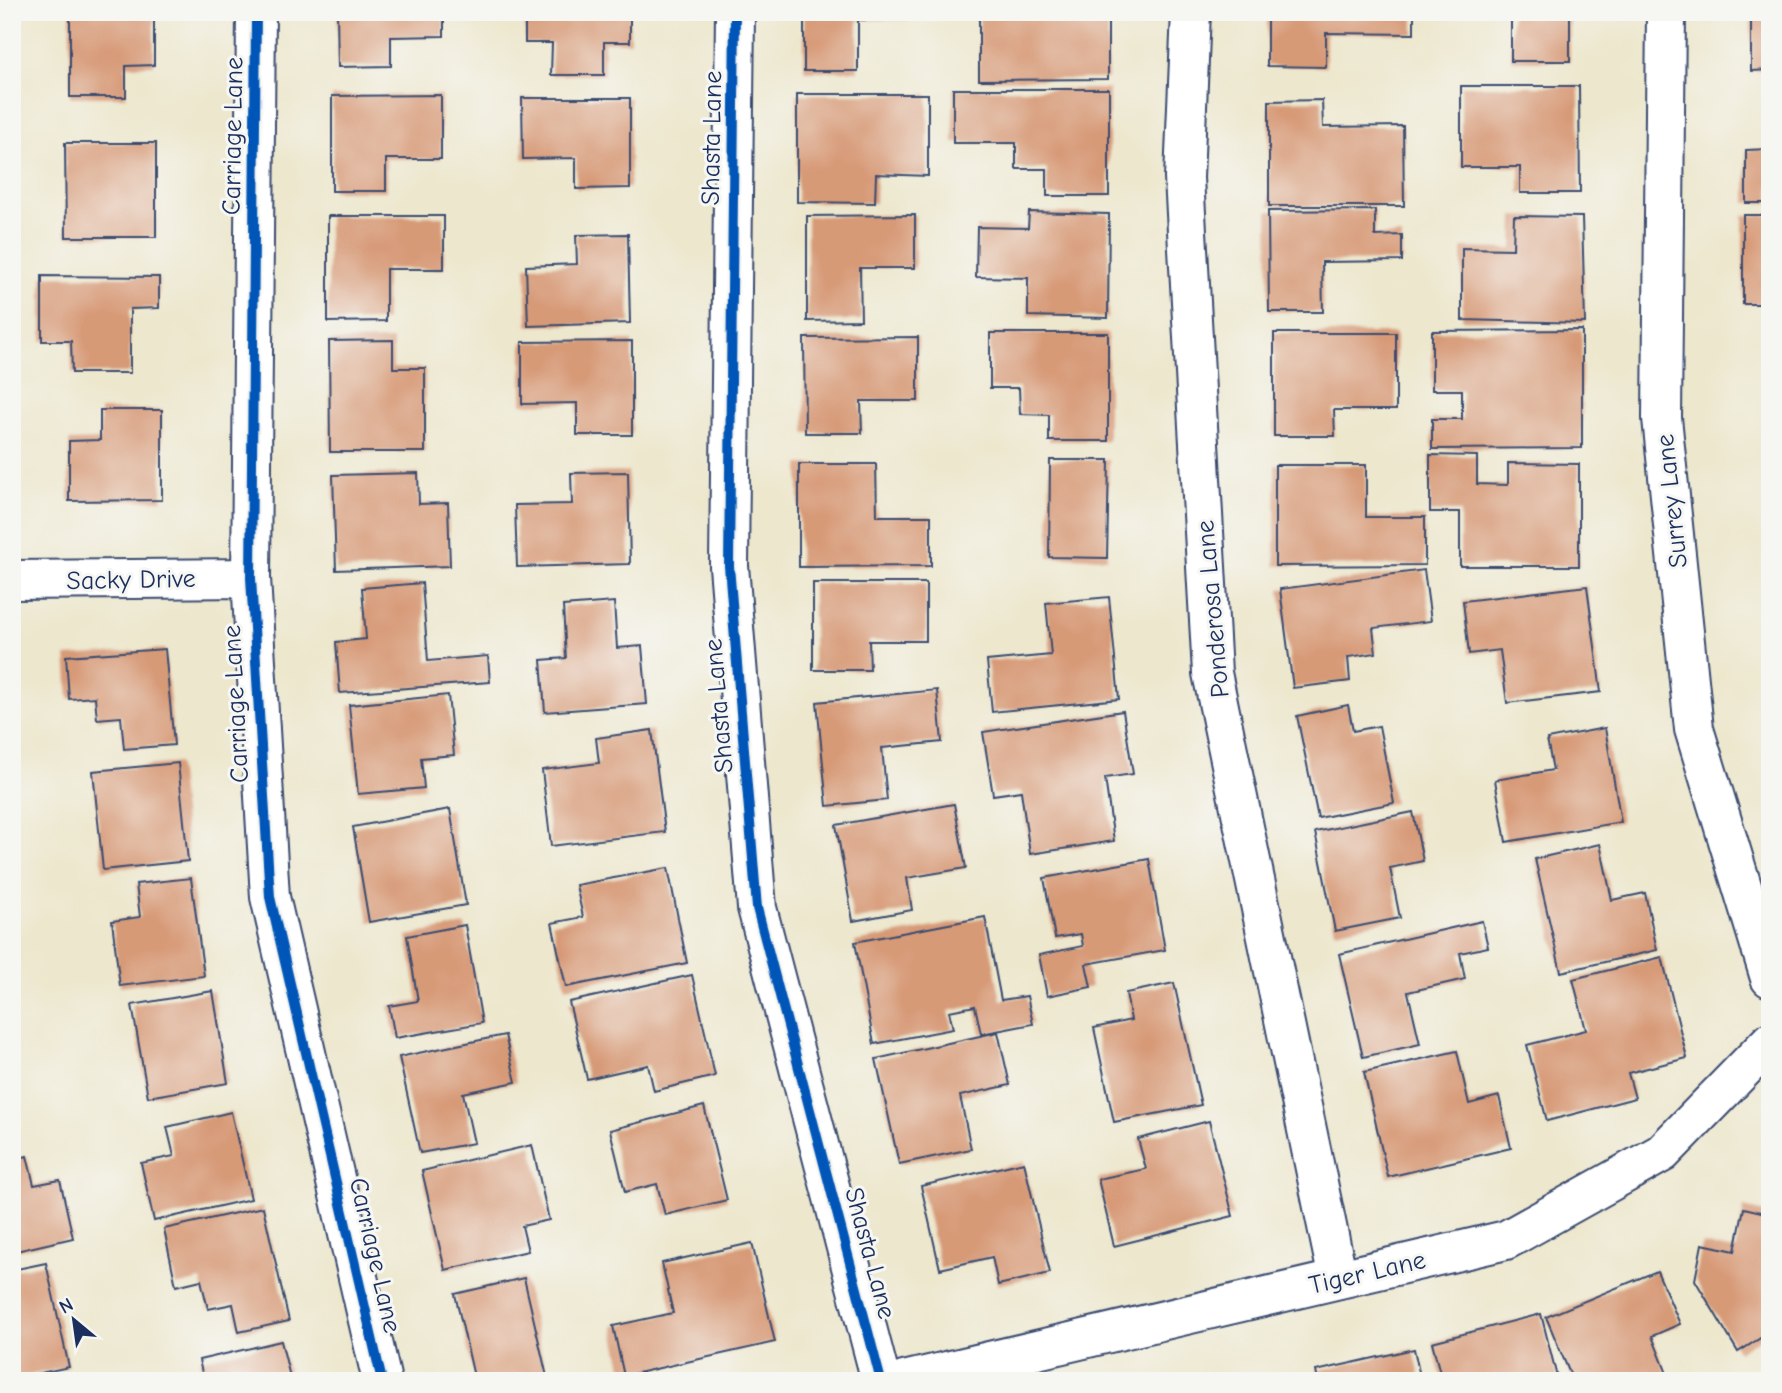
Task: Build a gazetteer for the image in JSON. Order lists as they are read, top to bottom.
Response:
{
  "streets": {
    "street": [
      "Carriage Lane",
      "Shasta Lane",
      "Surrey Lane",
      "Sacky Drive",
      "Ponderosa Lane",
      "Tiger Lane"
    ]
  },
  "crossings": [
    ["Carriage Lane", "Sacky Drive"],
    ["Ponderosa Lane", "Tiger Lane"]
  ],
  "north": "top left"
}
